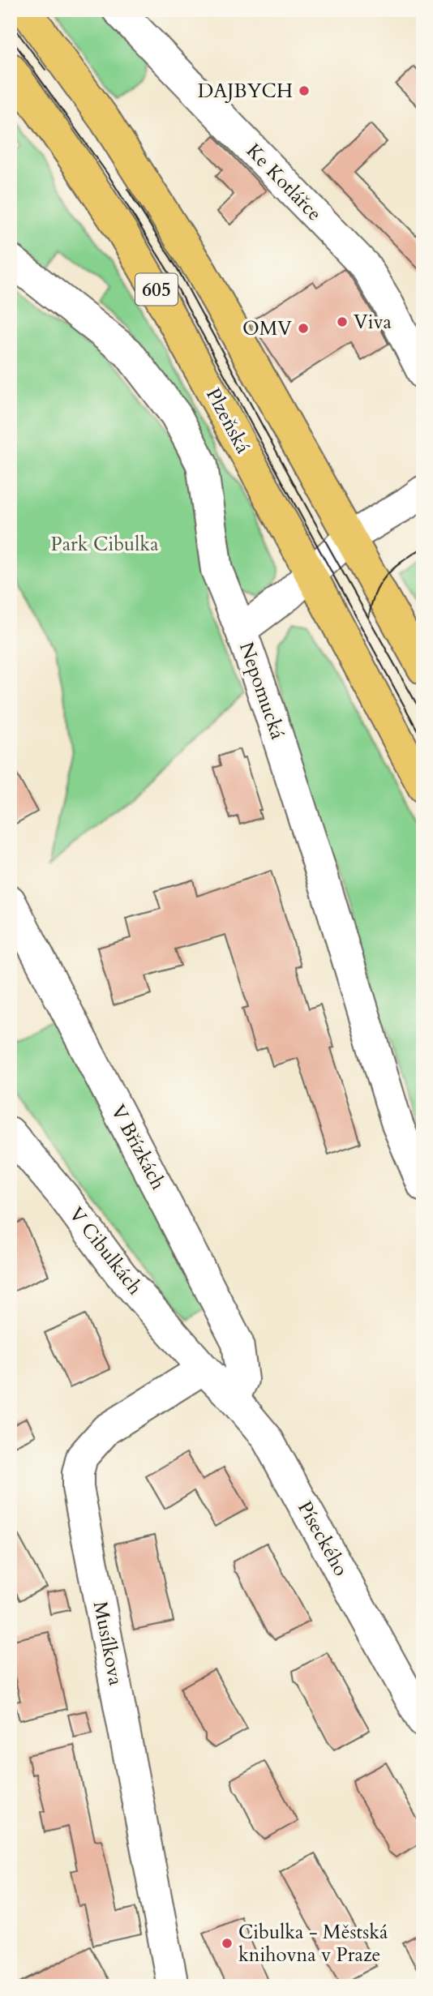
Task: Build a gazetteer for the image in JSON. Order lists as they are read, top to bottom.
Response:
{
  "streets": {
    "main road": ["605", "Plzeňská"],
    "street": [
      "Ke Kotlářce",
      "Nepomucká",
      "V Břízkách",
      "V Cibulkách",
      "Píseckého",
      "Musílkova"
    ]
  },
  "crossings": [
    ["V Břízkách", "Píseckého"],
    ["V Cibulkách", "Píseckého"],
    ["V Cibulkách", "Musílkova"],
    ["Píseckého", "Musílkova"]
  ],
  "parks": ["Park Cibulka"],
  "places": [
    "DAJBYCH",
    "Viva",
    "OMV",
    "Cibulka - Městská knihovna v Praze"
  ]
}
